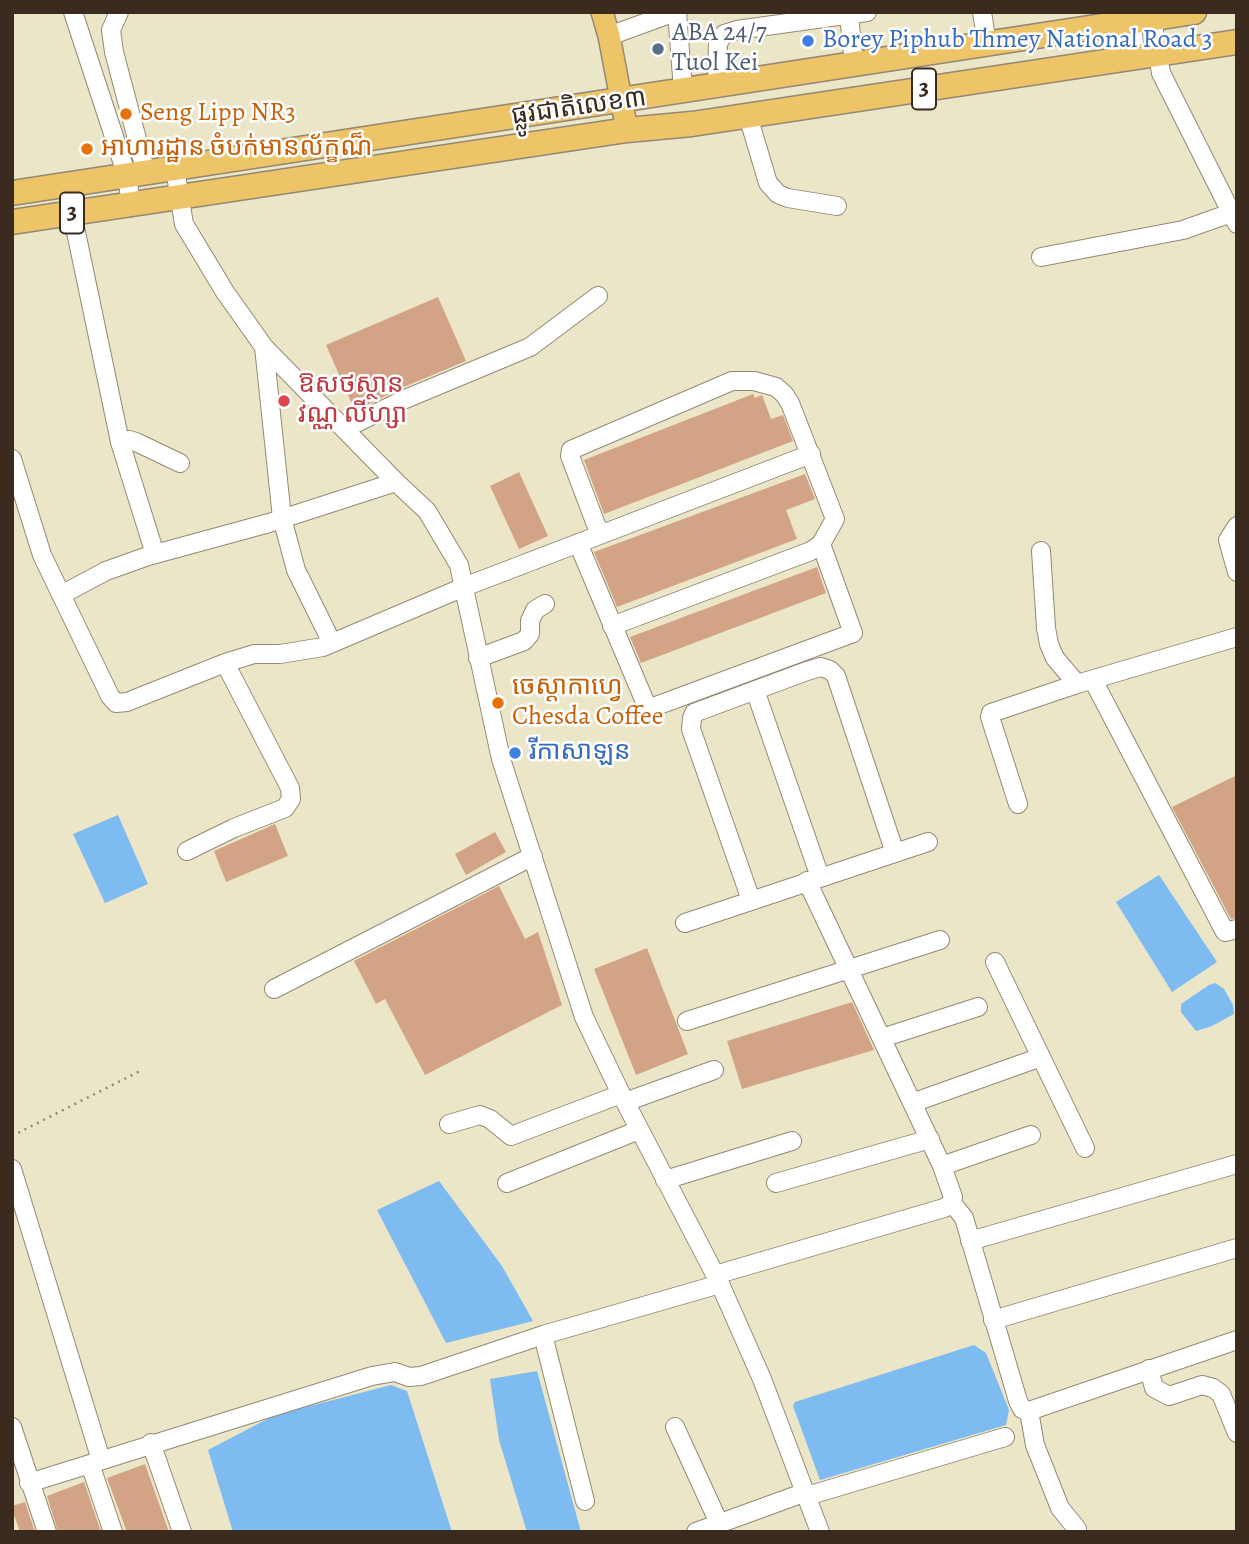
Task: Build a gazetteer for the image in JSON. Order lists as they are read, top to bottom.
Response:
{
  "streets": {
    "highway": ["3", "ផ្លូវជាតិលេខ៣"]
  },
  "places": [
    "Borey Piphub Thmey National Road 3",
    "ABA 24/7 Tuol Kei",
    "Seng Lipp NR3",
    "អាហារដ្ឋាន ចំបក់មានល័ក្ខណ៏",
    "ឱសថស្ថាន វណ្ណ លីហ្សា",
    "ចេស្ដាកាហ្វេ Chesda Coffee",
    "រីកាសាឡន"
  ]
}
